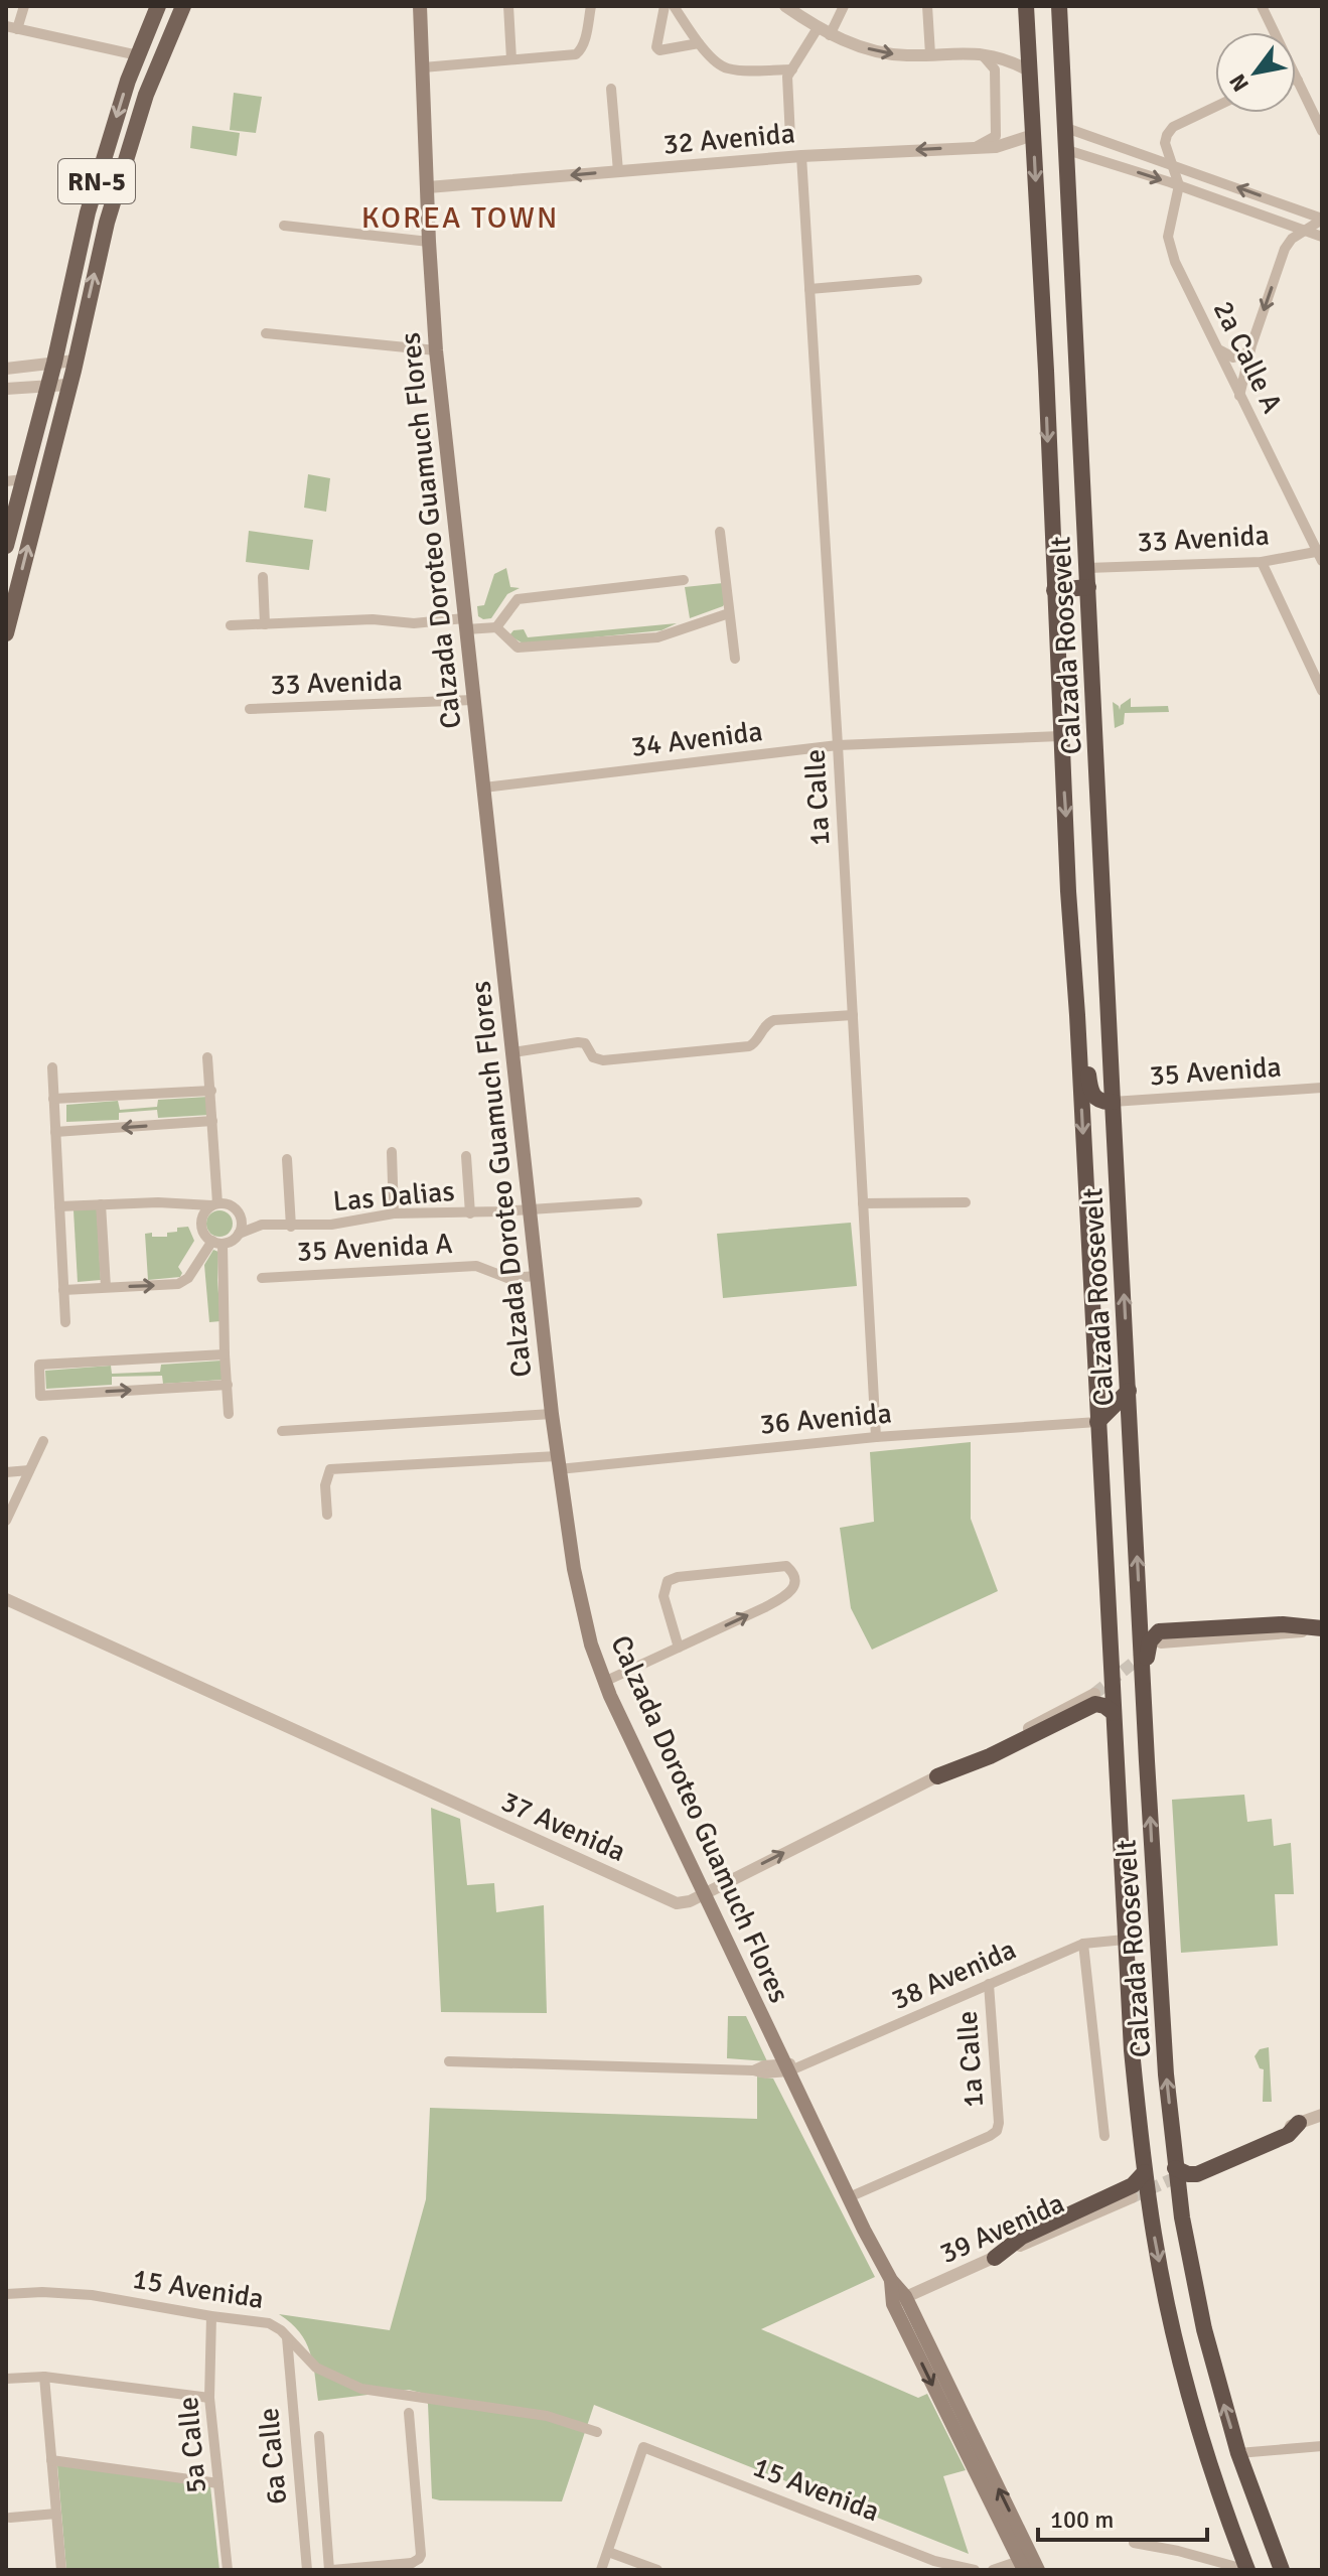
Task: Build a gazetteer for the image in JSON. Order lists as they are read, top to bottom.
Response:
{
  "streets": {
    "highway": ["Calzada Roosevelt"],
    "main road": ["RN-5", "Calzada Doroteo Guamuch Flores"],
    "street": [
      "32 Avenida",
      "2a Calle A",
      "33 Avenida",
      "34 Avenida",
      "1a Calle",
      "35 Avenida",
      "Las Dalias",
      "35 Avenida A",
      "36 Avenida",
      "37 Avenida",
      "38 Avenida",
      "39 Avenida",
      "15 Avenida",
      "5a Calle",
      "6a Calle"
    ]
  },
  "crossings": [
    ["32 Avenida", "Calzada Doroteo Guamuch Flores"],
    ["32 Avenida", "Calzada Roosevelt"],
    ["32 Avenida", "1a Calle"],
    ["2a Calle A", "33 Avenida"],
    ["Calzada Doroteo Guamuch Flores", "33 Avenida"],
    ["Calzada Doroteo Guamuch Flores", "34 Avenida"],
    ["Calzada Doroteo Guamuch Flores", "1a Calle"],
    ["Calzada Doroteo Guamuch Flores", "Las Dalias"],
    ["Calzada Doroteo Guamuch Flores", "35 Avenida A"],
    ["Calzada Doroteo Guamuch Flores", "36 Avenida"],
    ["Calzada Doroteo Guamuch Flores", "37 Avenida"],
    ["Calzada Doroteo Guamuch Flores", "38 Avenida"],
    ["Calzada Doroteo Guamuch Flores", "39 Avenida"],
    ["33 Avenida", "Calzada Roosevelt"],
    ["Calzada Roosevelt", "34 Avenida"],
    ["Calzada Roosevelt", "35 Avenida"],
    ["Calzada Roosevelt", "36 Avenida"],
    ["Calzada Roosevelt", "38 Avenida"],
    ["34 Avenida", "1a Calle"],
    ["1a Calle", "36 Avenida"],
    ["1a Calle", "38 Avenida"],
    ["15 Avenida", "5a Calle"],
    ["15 Avenida", "6a Calle"]
  ],
  "districts": ["KOREA TOWN"],
  "scale_bar": "100 m",
  "north": "bottom left"
}
